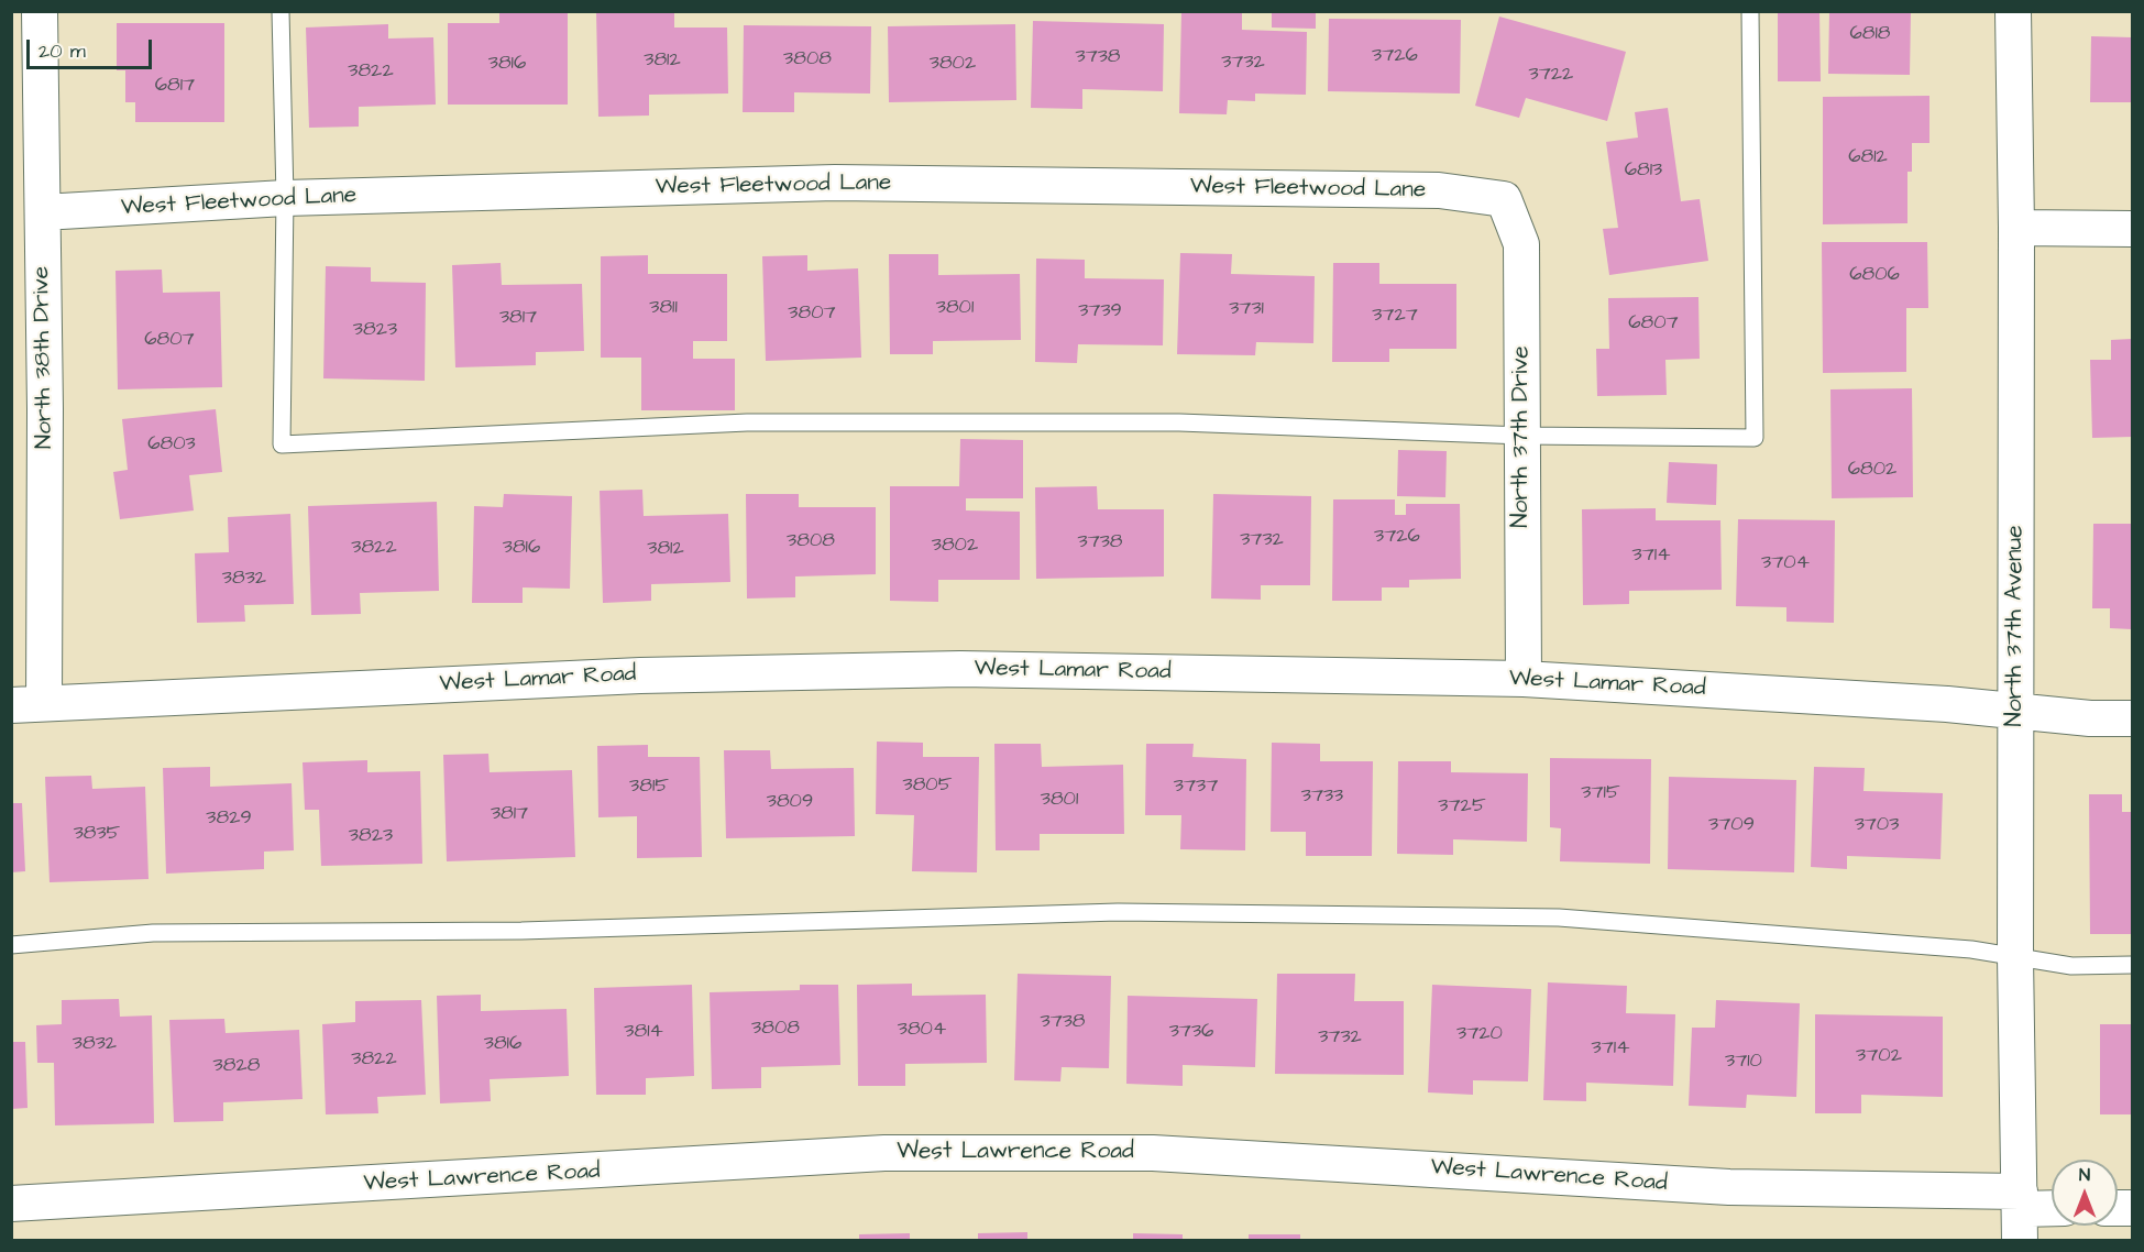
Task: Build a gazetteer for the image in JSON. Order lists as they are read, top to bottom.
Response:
{
  "streets": {
    "street": [
      "West Fleetwood Lane",
      "North 38th Drive",
      "North 37th Drive",
      "North 37th Avenue",
      "West Lamar Road",
      "West Lawrence Road"
    ]
  },
  "crossings": [
    ["West Fleetwood Lane", "North 38th Drive"],
    ["West Fleetwood Lane", "North 37th Drive"],
    ["North 38th Drive", "West Lamar Road"],
    ["North 37th Drive", "West Lamar Road"],
    ["North 37th Avenue", "West Lamar Road"],
    ["North 37th Avenue", "West Lawrence Road"]
  ],
  "house_numbers": [
    "6818",
    "3726",
    "3738",
    "3808",
    "3812",
    "3732",
    "3816",
    "3802",
    "3822",
    "3722",
    "6817",
    "6812",
    "6813",
    "6806",
    "3811",
    "3801",
    "3731",
    "3739",
    "3807",
    "3727",
    "3817",
    "6807",
    "3823",
    "6807",
    "6803",
    "6802",
    "3726",
    "3732",
    "3808",
    "3738",
    "3802",
    "3822",
    "3816",
    "3812",
    "3714",
    "3704",
    "3832",
    "3805",
    "3815",
    "3737",
    "3715",
    "3733",
    "3801",
    "3809",
    "3725",
    "3817",
    "3829",
    "3709",
    "3703",
    "3835",
    "3823",
    "3738",
    "3808",
    "3804",
    "3814",
    "3736",
    "3720",
    "3732",
    "3832",
    "3816",
    "3714",
    "3702",
    "3822",
    "3710",
    "3828"
  ],
  "scale_bar": "20 m",
  "north": "top"
}
